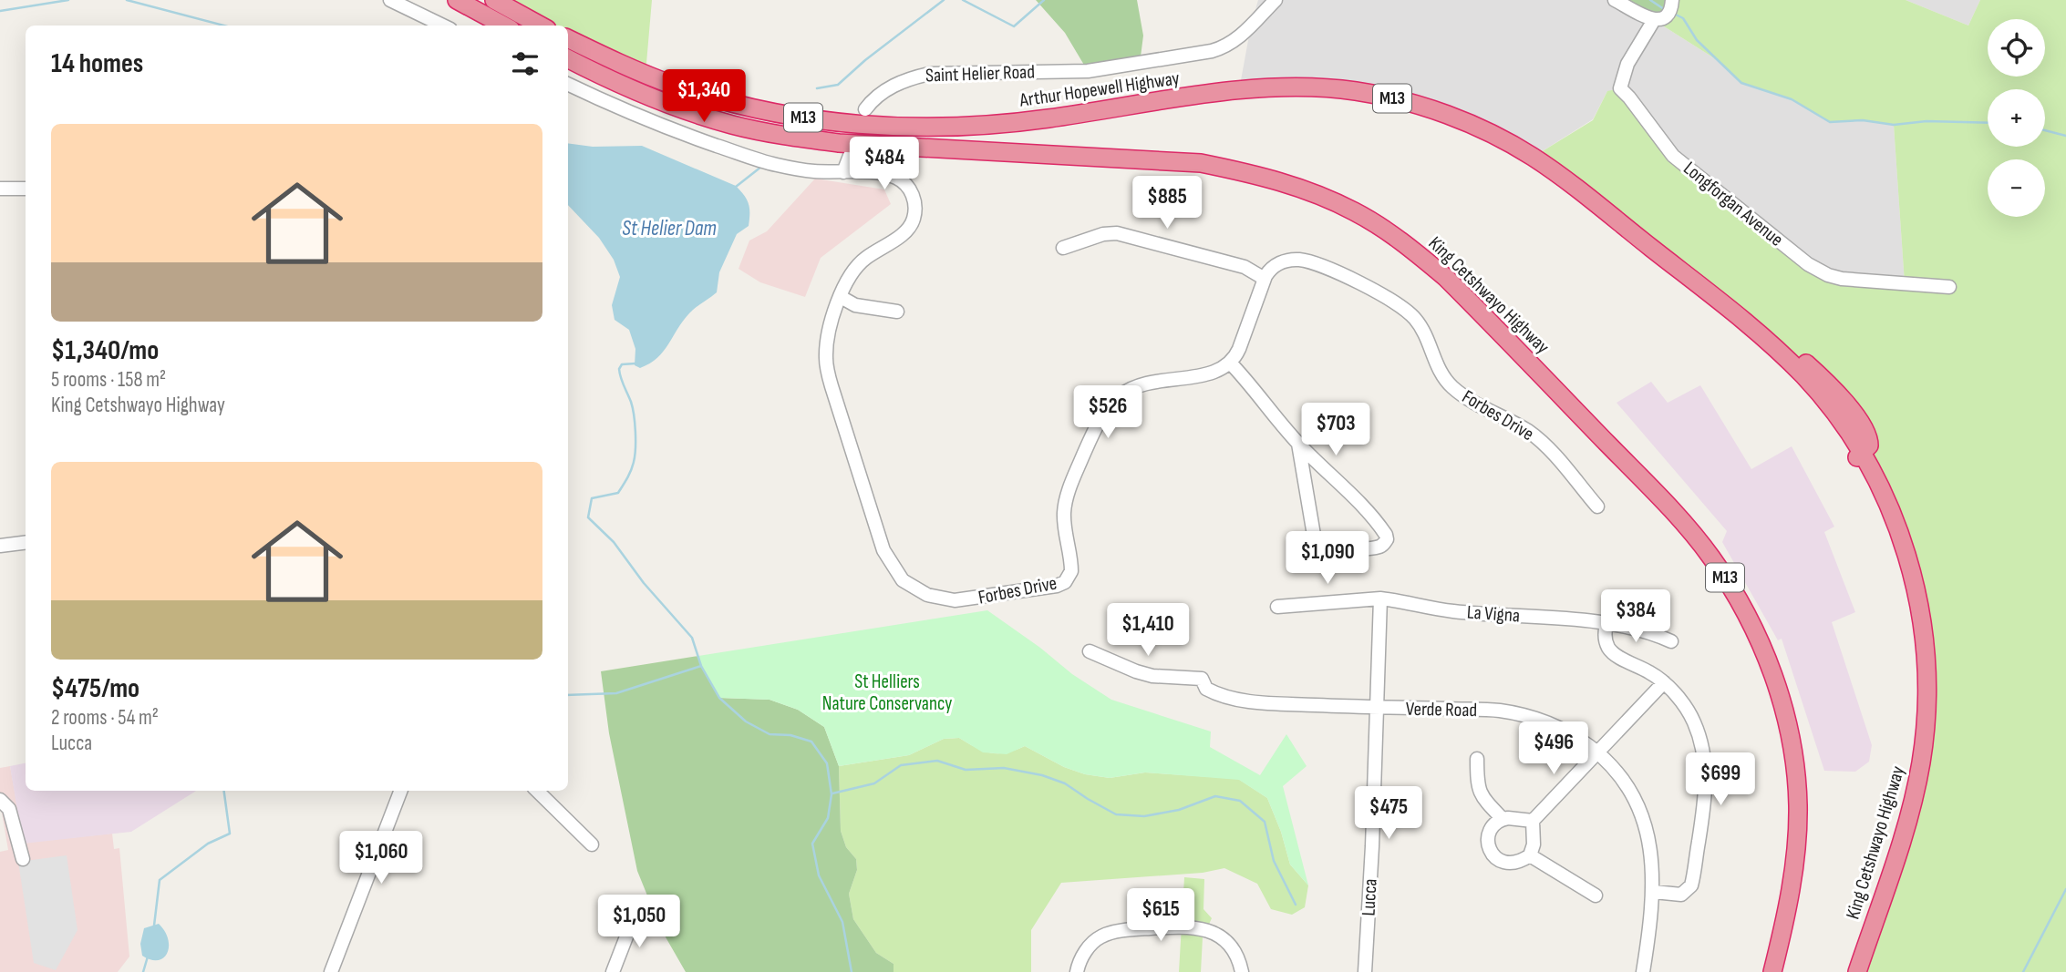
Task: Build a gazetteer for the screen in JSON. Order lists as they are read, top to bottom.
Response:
{
  "streets": {
    "highway": ["Arthur Hopewell Highway", "M13", "King Cetshwayo Highway"],
    "street": [
      "Saint Helier Road",
      "Longforgan Avenue",
      "Forbes Drive",
      "La Vigna",
      "Verde Road",
      "Lucca"
    ]
  },
  "crossings": [
    ["Arthur Hopewell Highway", "King Cetshwayo Highway"],
    ["Verde Road", "Lucca"]
  ],
  "water": ["St Helier Dam"],
  "parks": ["St Helliers Nature Conservancy"],
  "page": {
    "map_buttons": ["+", "−"],
    "heading": "14 homes",
    "price": [
      "$1,340",
      "$484",
      "$885",
      "$526",
      "$703",
      "$1,090",
      "$384",
      "$1,410",
      "$496",
      "$699",
      "$475",
      "$1,060",
      "$615",
      "$1,050"
    ],
    "list": [
      {
        "name": "$1,340/mo",
        "note": "5 rooms · 158 m² · King Cetshwayo Highway"
      },
      {
        "name": "$475/mo",
        "note": "2 rooms · 54 m² · Lucca"
      }
    ]
  }
}
